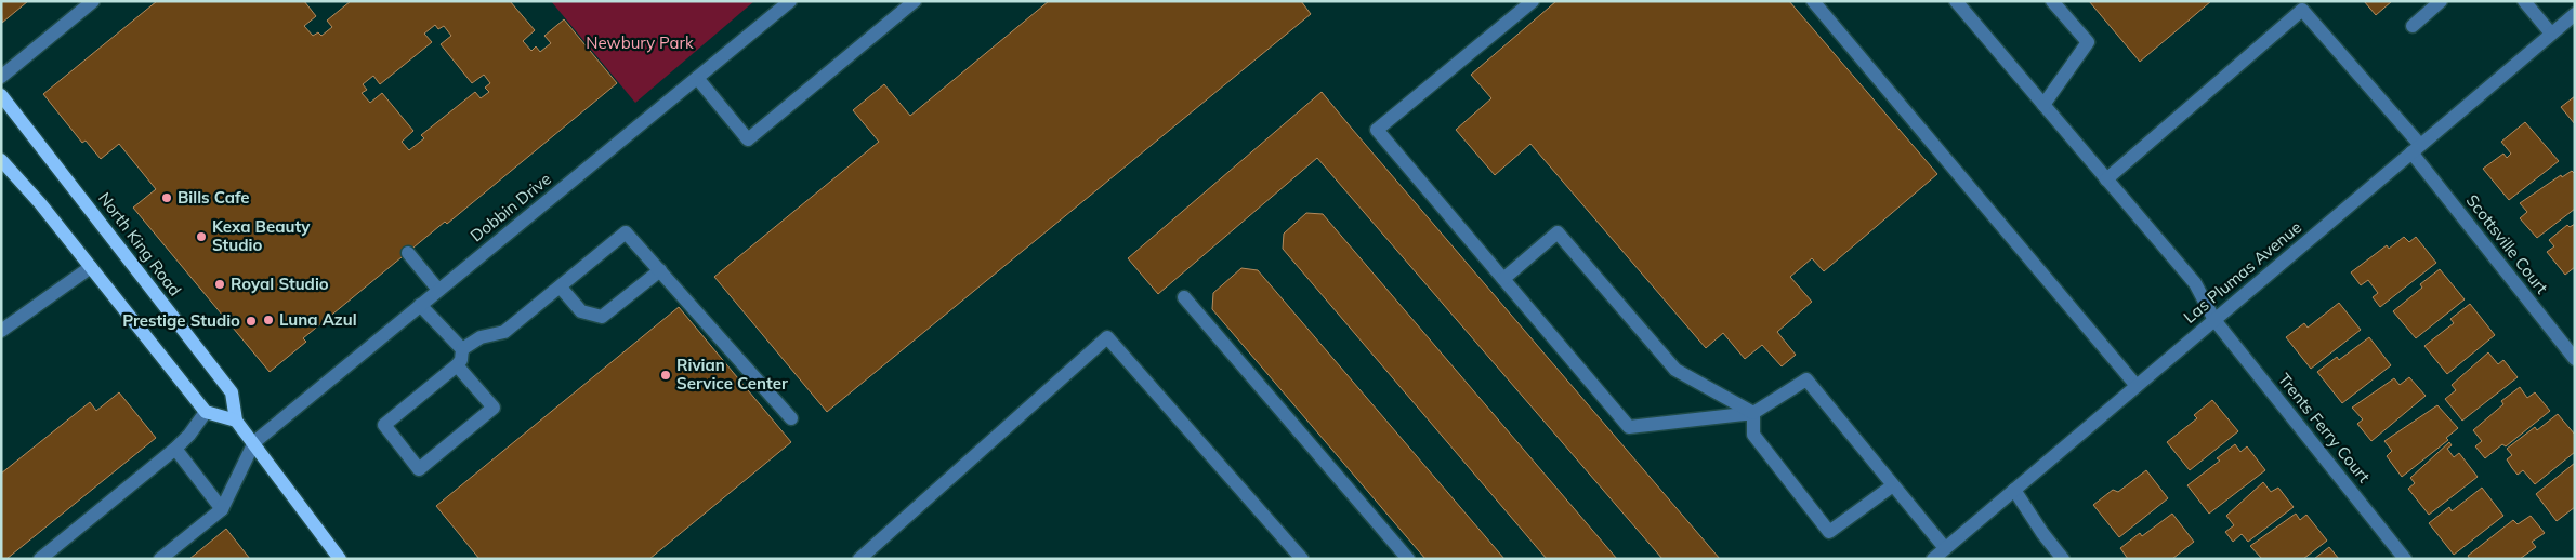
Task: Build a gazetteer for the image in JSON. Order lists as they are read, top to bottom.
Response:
{
  "streets": {
    "main road": ["North King Road"],
    "street": [
      "Dobbin Drive",
      "Scottsville Court",
      "Las Plumas Avenue",
      "Trents Ferry Court"
    ]
  },
  "crossings": [
    ["Scottsville Court", "Las Plumas Avenue"],
    ["Scottsville Court", "Trents Ferry Court"],
    ["Las Plumas Avenue", "Trents Ferry Court"]
  ],
  "parks": ["Newbury Park"],
  "places": [
    "Bills Cafe",
    "Kexa Beauty Studio",
    "Royal Studio",
    "Luna Azul",
    "Prestige Studio",
    "Rivian Service Center"
  ]
}
